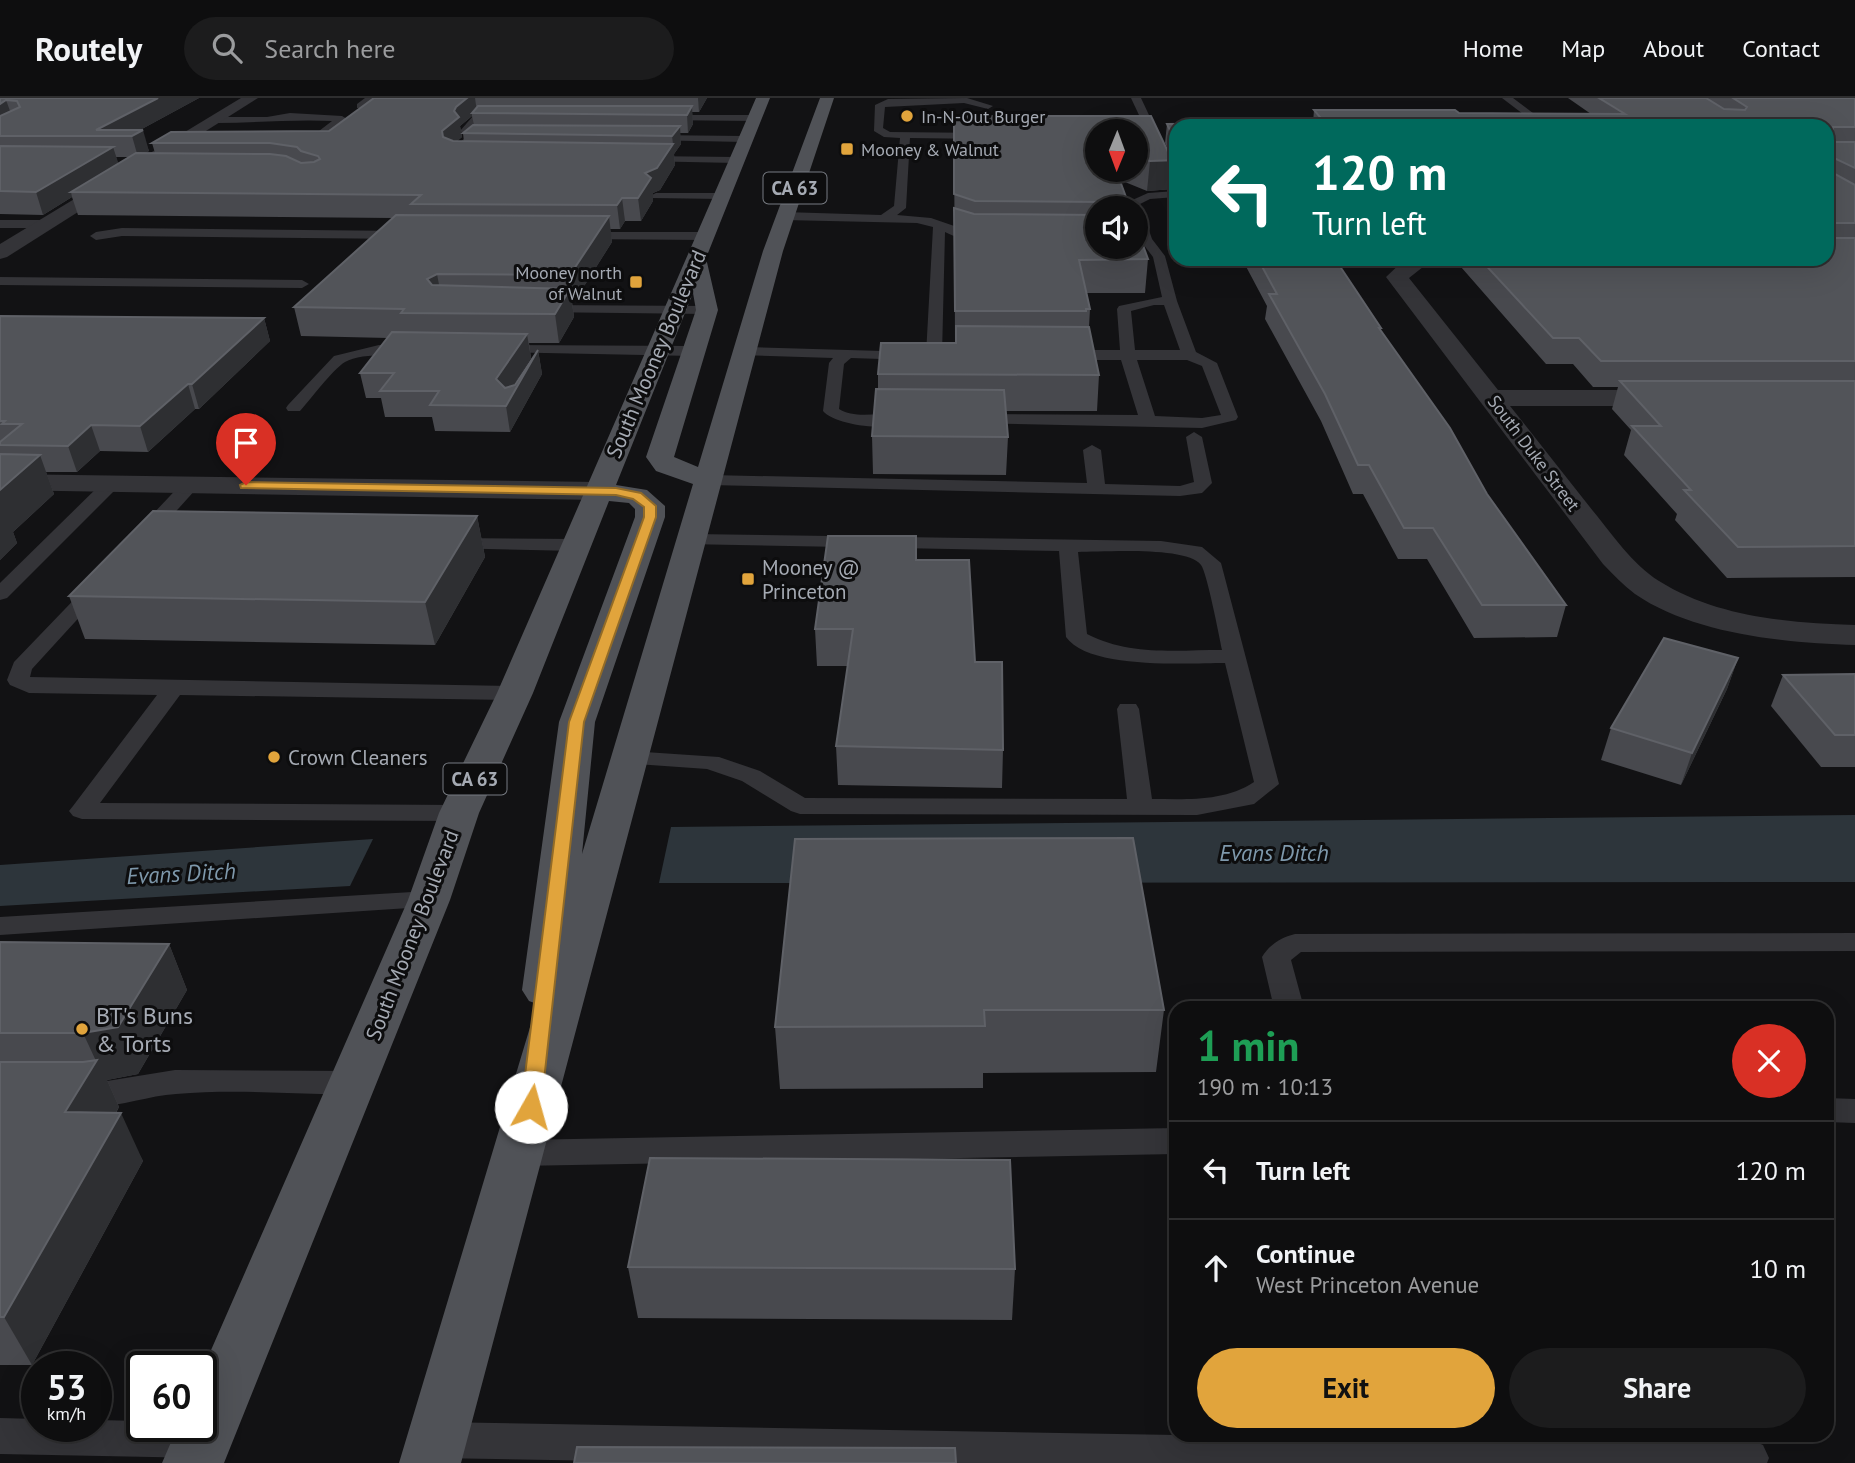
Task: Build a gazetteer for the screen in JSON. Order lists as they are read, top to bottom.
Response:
{
  "streets": {
    "main road": ["CA 63", "South Mooney Boulevard"],
    "street": ["South Duke Street"]
  },
  "water": ["Evans Ditch"],
  "places": {
    "other": ["In-N-Out Burger", "Crown Cleaners", "BT's Buns & Torts"],
    "transit": ["Mooney & Walnut", "Mooney north of Walnut", "Mooney @ Princeton"]
  },
  "north": "bottom",
  "page": {
    "header": "Routely",
    "search": "Search here",
    "nav": [
      "Home",
      "Map",
      "About",
      "Contact"
    ],
    "turn": ["120 m", "Turn left"],
    "heading": ["1 min", "190 m · 10:13"],
    "list": [
      {
        "name": "Turn left",
        "value": "120 m"
      },
      {
        "name": "Continue",
        "note": "West Princeton Avenue",
        "value": "10 m"
      }
    ],
    "buttons": ["Exit", "Share"],
    "speed": "53 km/h",
    "limit": "60"
  }
}
